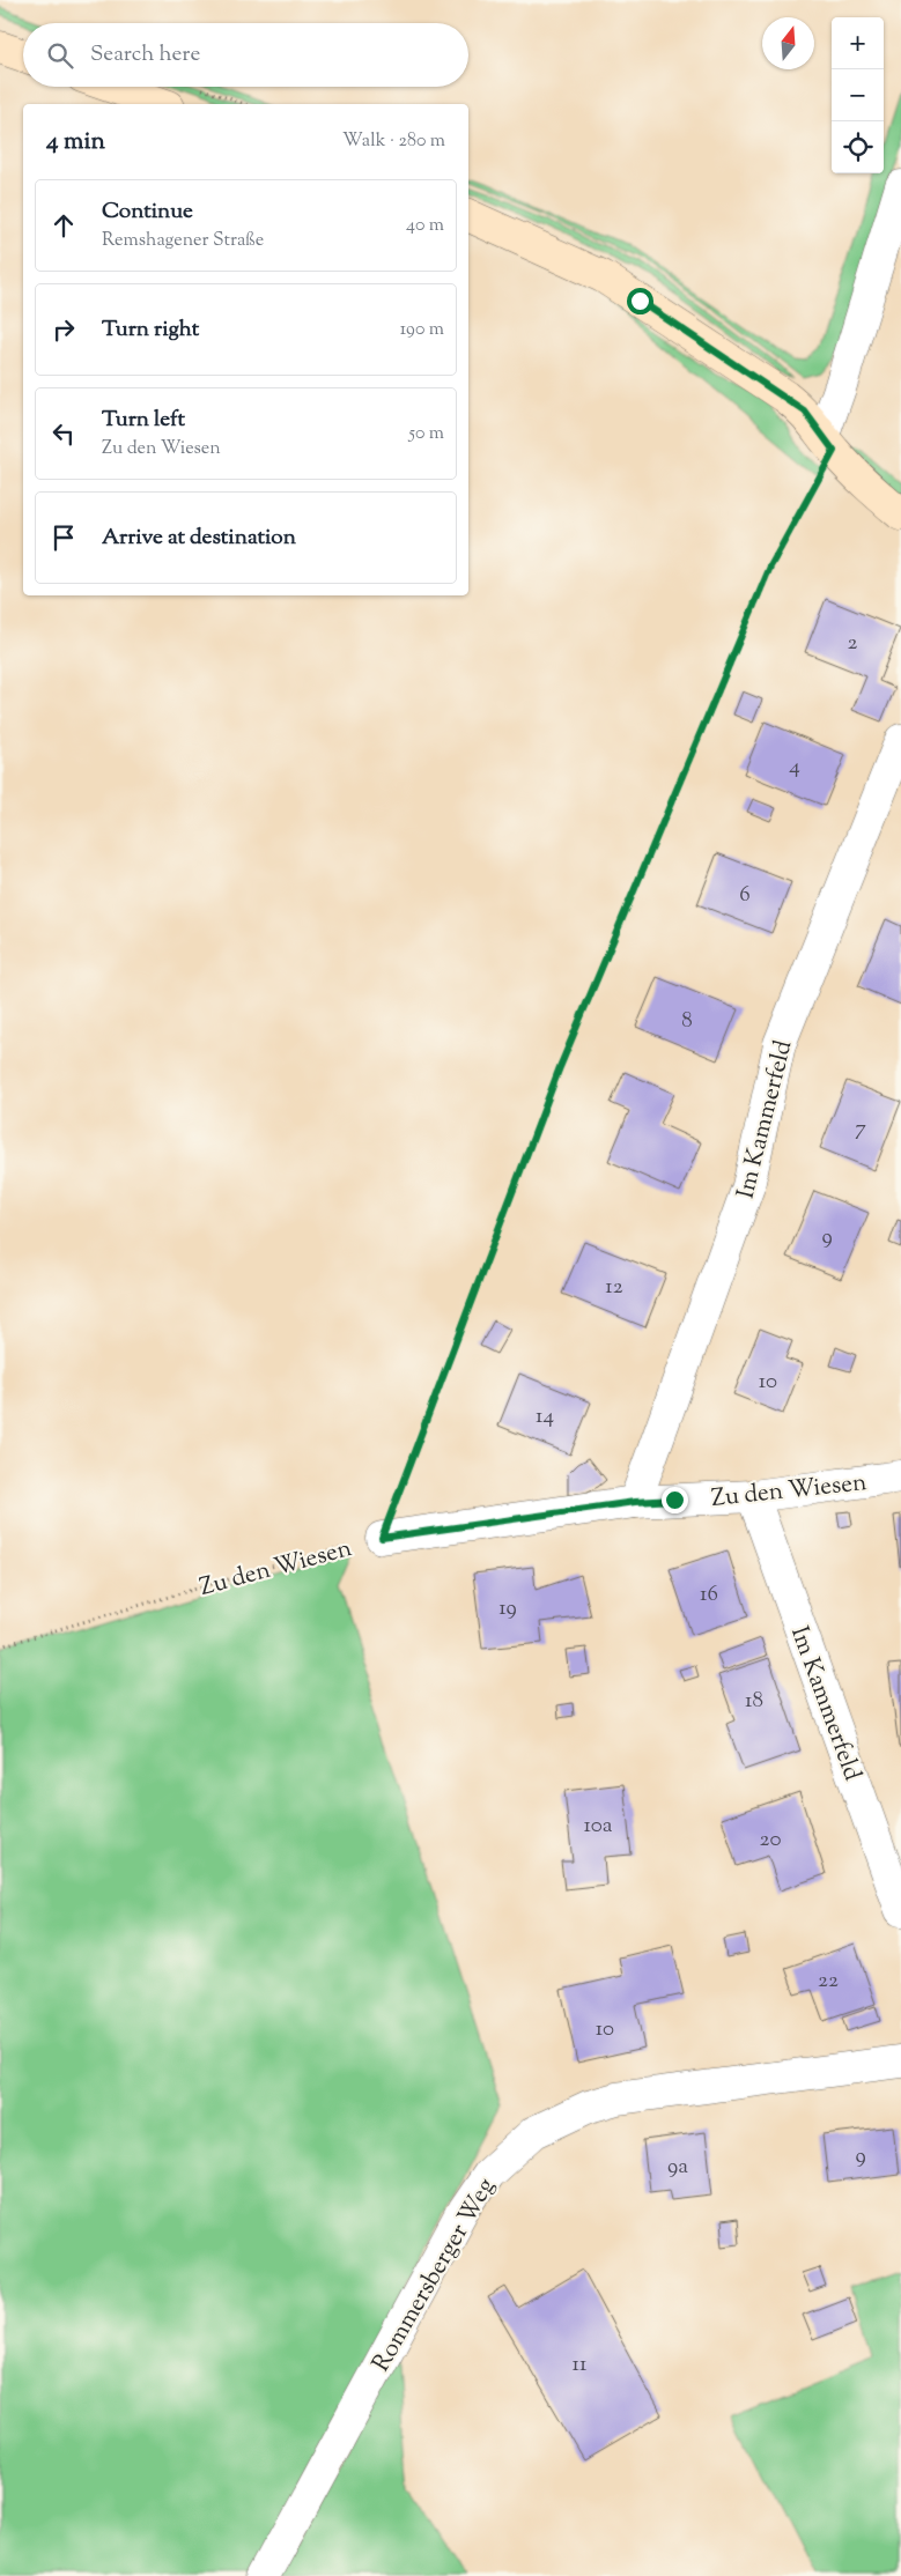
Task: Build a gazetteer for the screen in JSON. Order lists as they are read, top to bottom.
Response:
{
  "streets": {
    "street": ["Im Kammerfeld", "Zu den Wiesen", "Rommersberger Weg"]
  },
  "crossings": [
    ["Im Kammerfeld", "Zu den Wiesen"]
  ],
  "house_numbers": [
    "2",
    "4",
    "6",
    "8",
    "7",
    "9",
    "12",
    "10",
    "14",
    "16",
    "19",
    "18",
    "10a",
    "20",
    "22",
    "10",
    "9",
    "9a",
    "11"
  ],
  "north": "top",
  "page": {
    "map_buttons": ["+", "−"],
    "search": "Search here",
    "heading": ["4 min", "Walk · 280 m"],
    "list": [
      ["Continue", "Remshagener Straße", "40 m"],
      ["Turn right", "190 m"],
      ["Turn left", "Zu den Wiesen", "50 m"],
      "Arrive at destination"
    ]
  }
}
